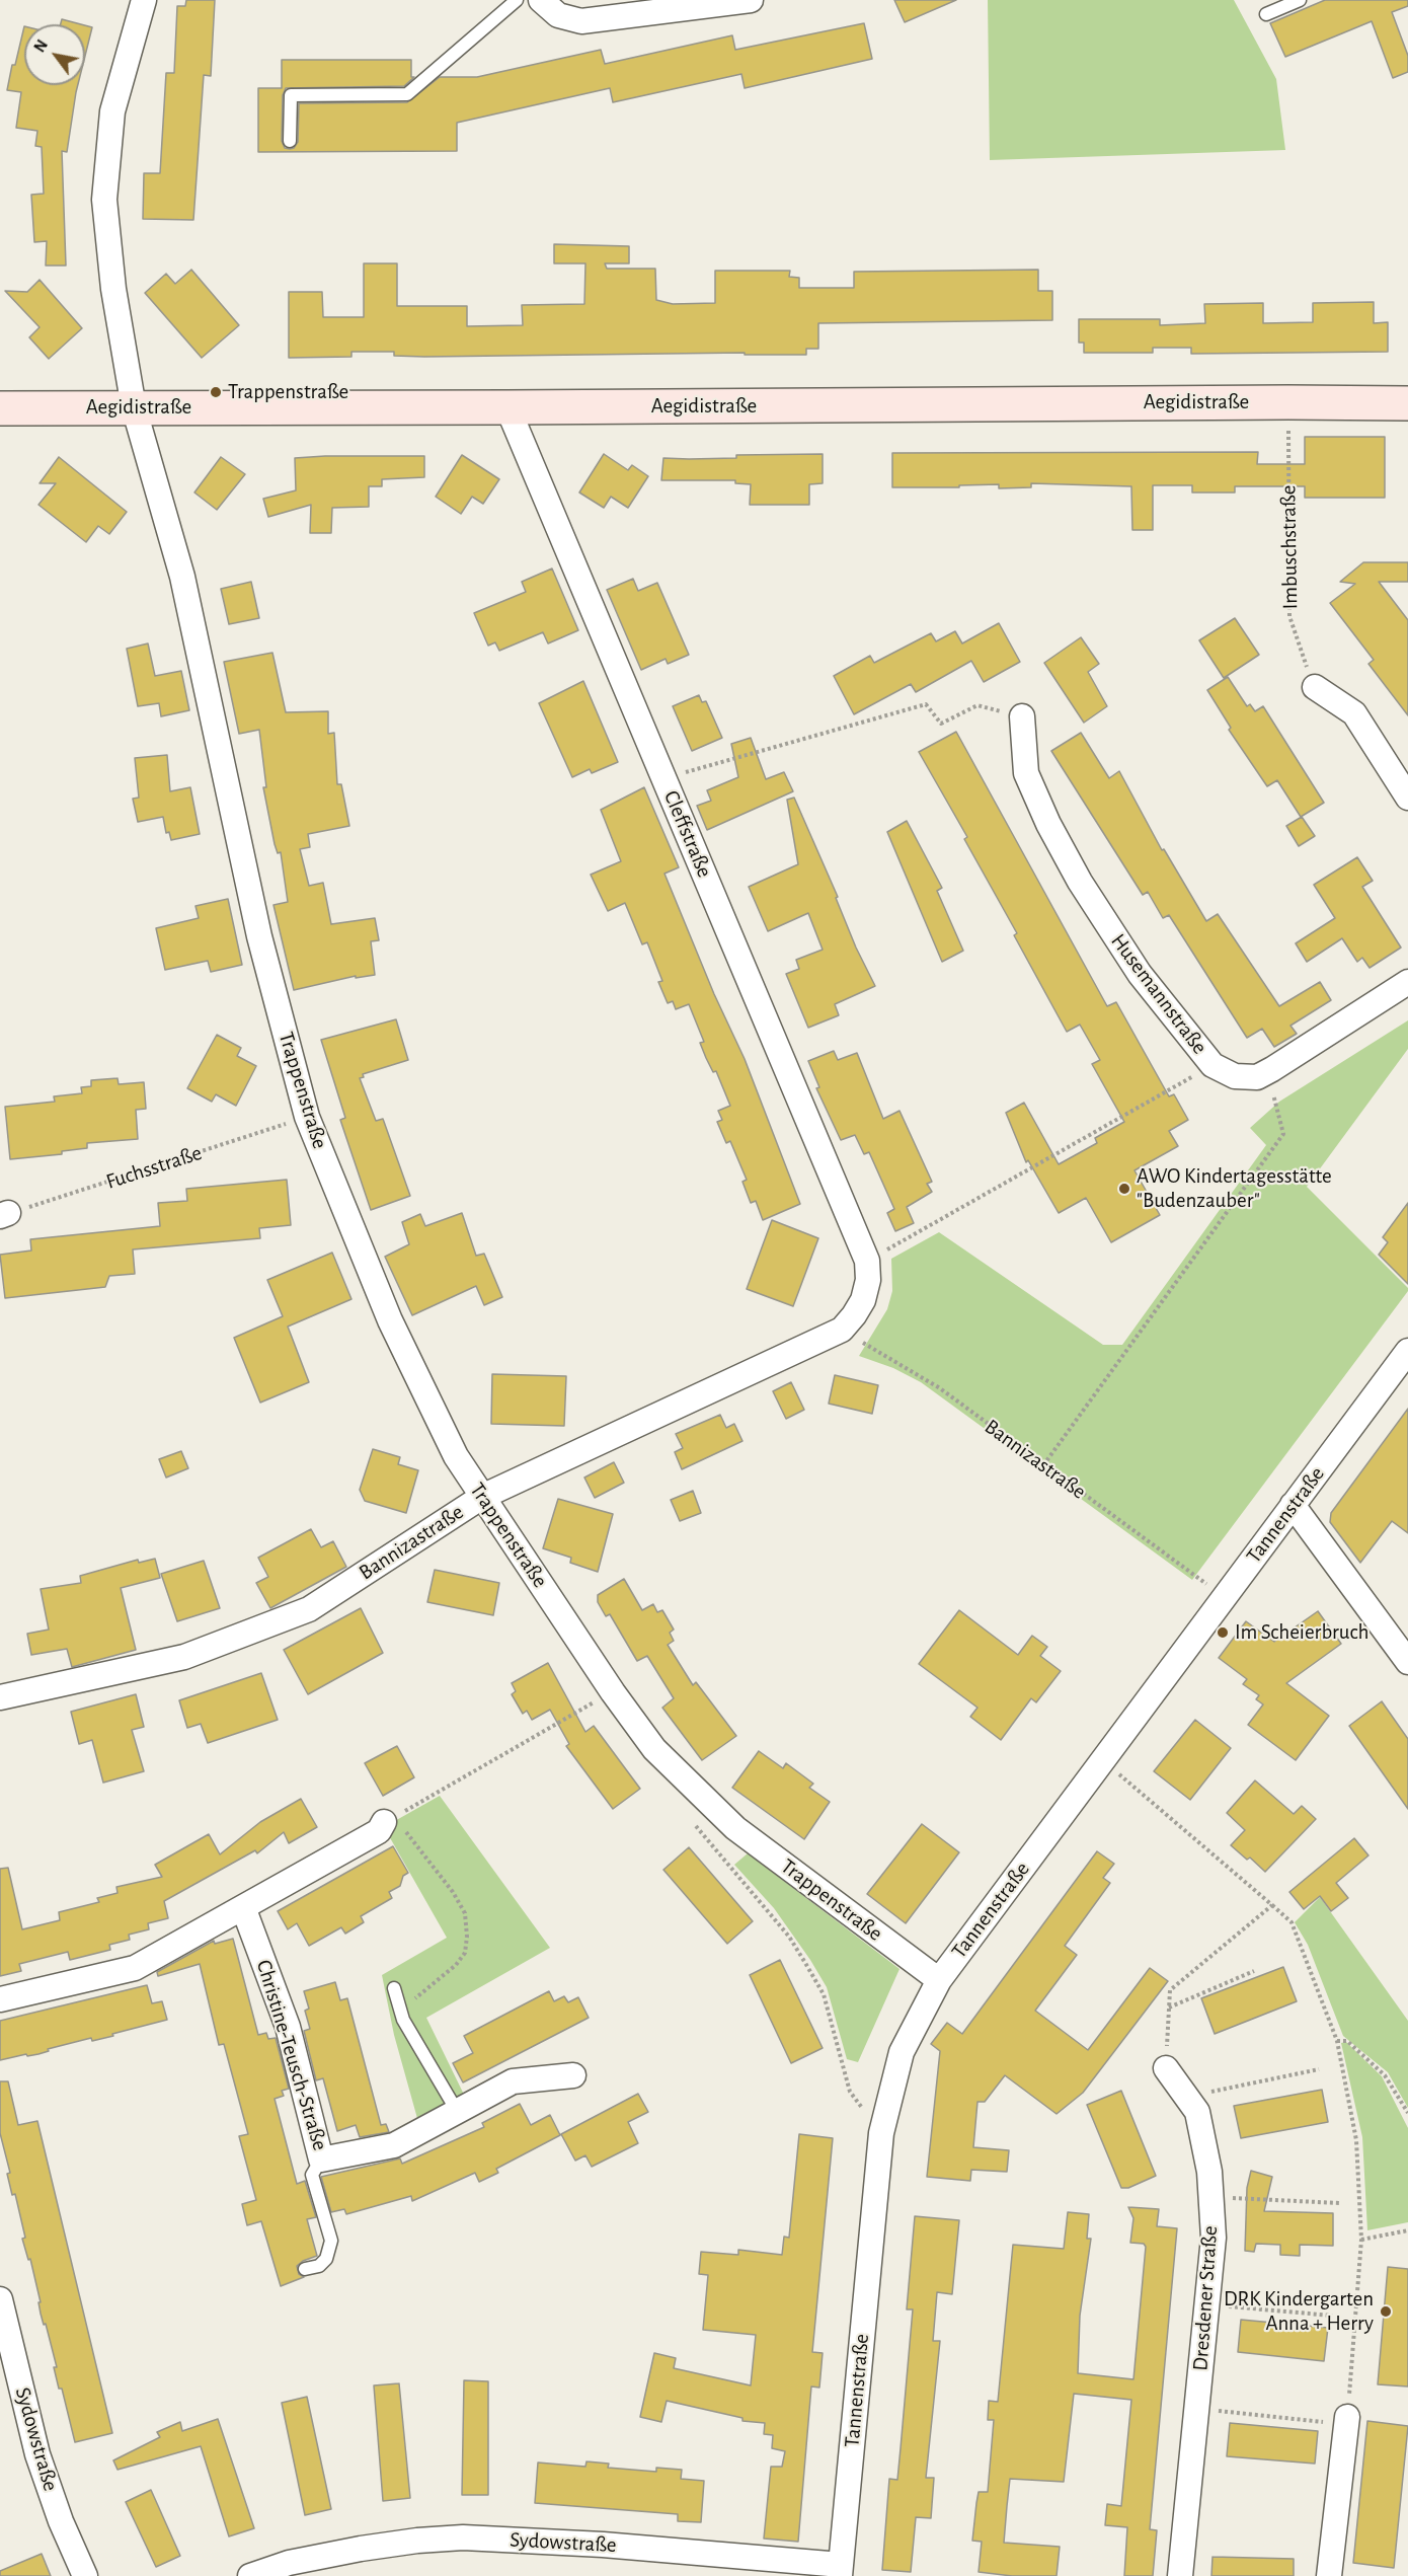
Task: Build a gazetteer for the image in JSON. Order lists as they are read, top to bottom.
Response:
{
  "streets": {
    "street": [
      "Aegidistraße",
      "Cleffstraße",
      "Husemannstraße",
      "Trappenstraße",
      "Bannizastraße",
      "Tannenstraße",
      "Christine-Teusch-Straße",
      "Dresdener Straße",
      "Sydowstraße"
    ],
    "path": ["Imbuschstraße", "Fuchsstraße"]
  },
  "crossings": [
    ["Aegidistraße", "Imbuschstraße"],
    ["Aegidistraße", "Cleffstraße"],
    ["Aegidistraße", "Trappenstraße"],
    ["Cleffstraße", "Bannizastraße"],
    ["Trappenstraße", "Fuchsstraße"],
    ["Trappenstraße", "Bannizastraße"],
    ["Trappenstraße", "Tannenstraße"],
    ["Bannizastraße", "Tannenstraße"],
    ["Tannenstraße", "Sydowstraße"]
  ],
  "places": [
    "Trappenstraße",
    "AWO Kindertagesstätte \"Budenzauber\"",
    "Im Scheierbruch",
    "DRK Kindergarten Anna + Herry"
  ],
  "north": "top left"
}
